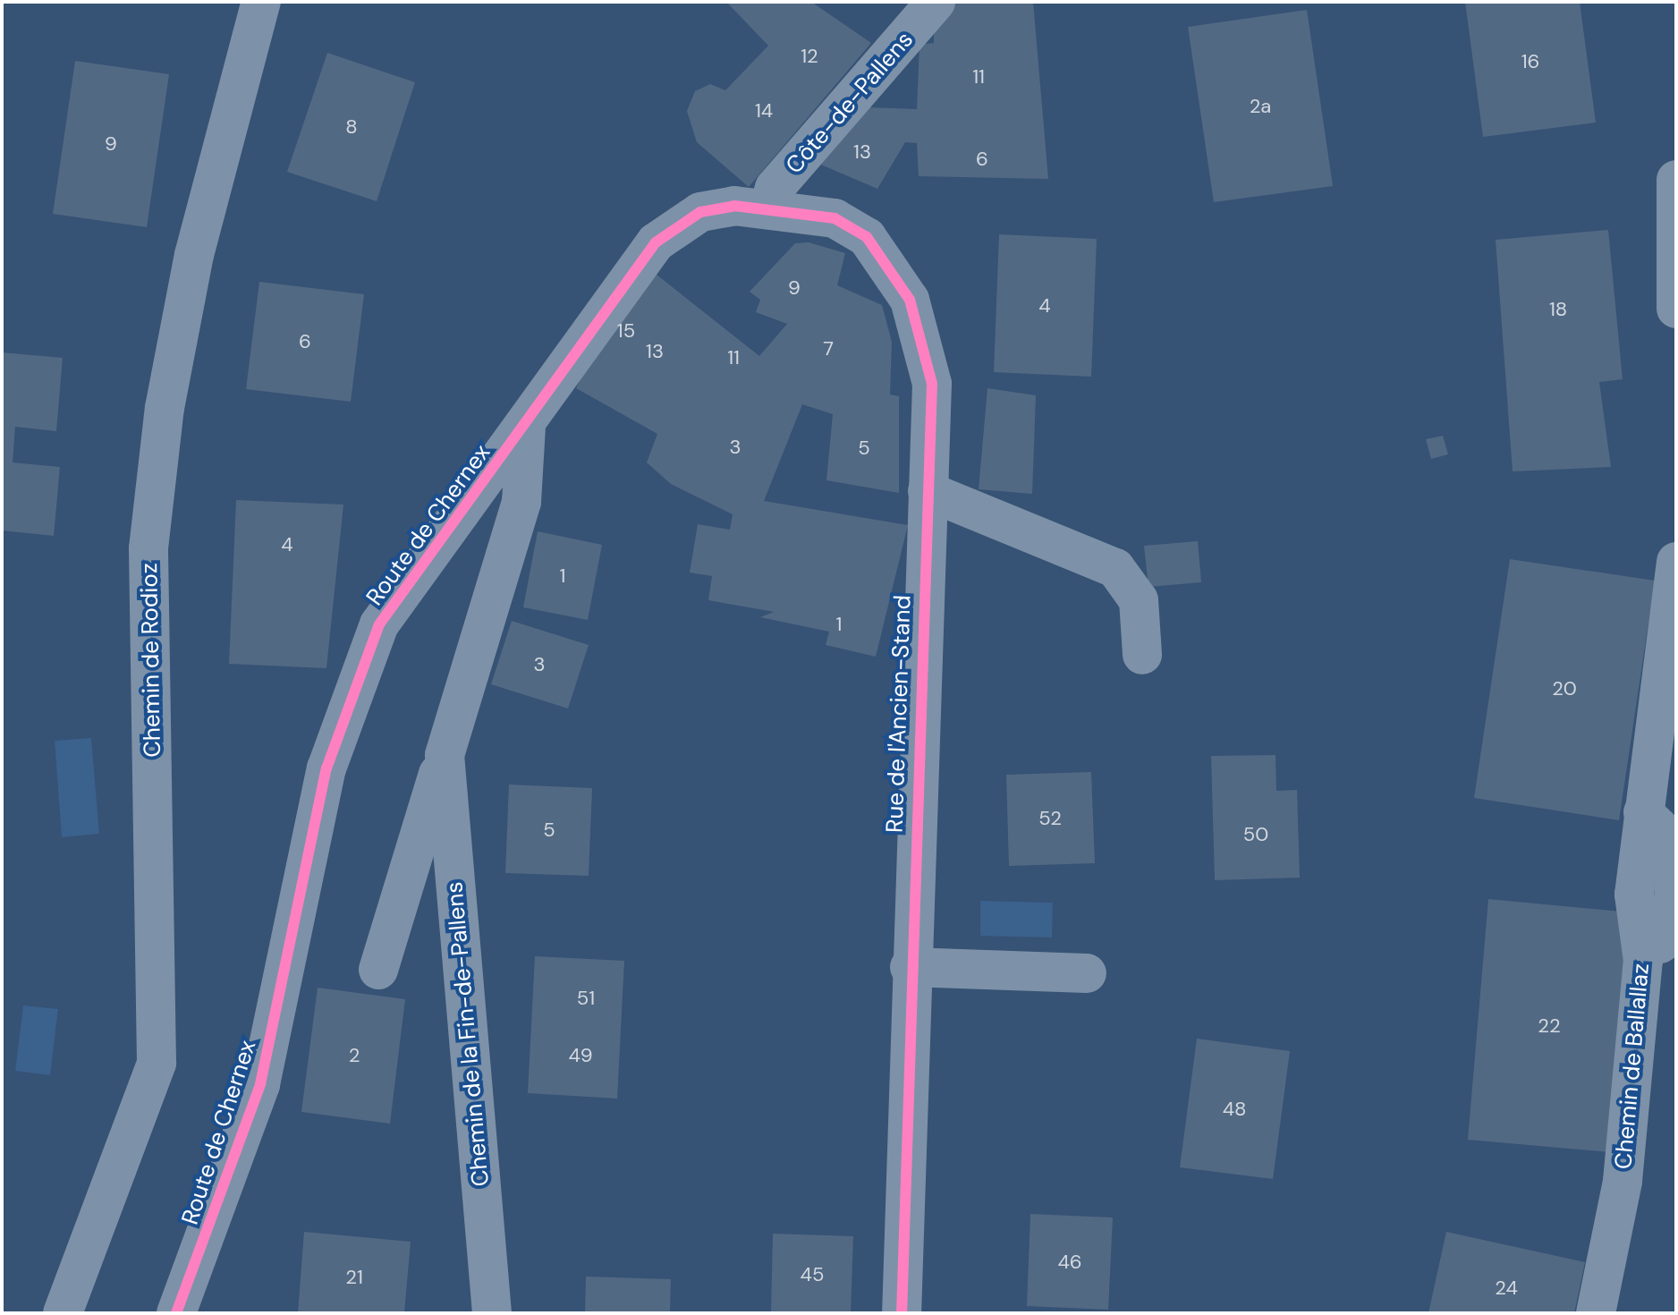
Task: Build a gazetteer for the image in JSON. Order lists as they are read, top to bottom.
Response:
{
  "streets": {
    "street": [
      "Côte-de-Pallens",
      "Route de Chernex",
      "Chemin de Rodioz",
      "Rue de l'Ancien-Stand",
      "Chemin de la Fin-de-Pallens",
      "Chemin de Ballallaz"
    ]
  },
  "crossings": [
    ["Côte-de-Pallens", "Route de Chernex"],
    ["Côte-de-Pallens", "Rue de l'Ancien-Stand"],
    ["Route de Chernex", "Rue de l'Ancien-Stand"],
    ["Route de Chernex", "Chemin de la Fin-de-Pallens"]
  ],
  "house_numbers": [
    "12",
    "16",
    "11",
    "2a",
    "14",
    "8",
    "9",
    "13",
    "6",
    "9",
    "4",
    "18",
    "15",
    "6",
    "7",
    "13",
    "11",
    "3",
    "5",
    "4",
    "1",
    "1",
    "3",
    "20",
    "52",
    "5",
    "50",
    "51",
    "22",
    "2",
    "49",
    "48",
    "46",
    "45",
    "21",
    "24"
  ]
}
